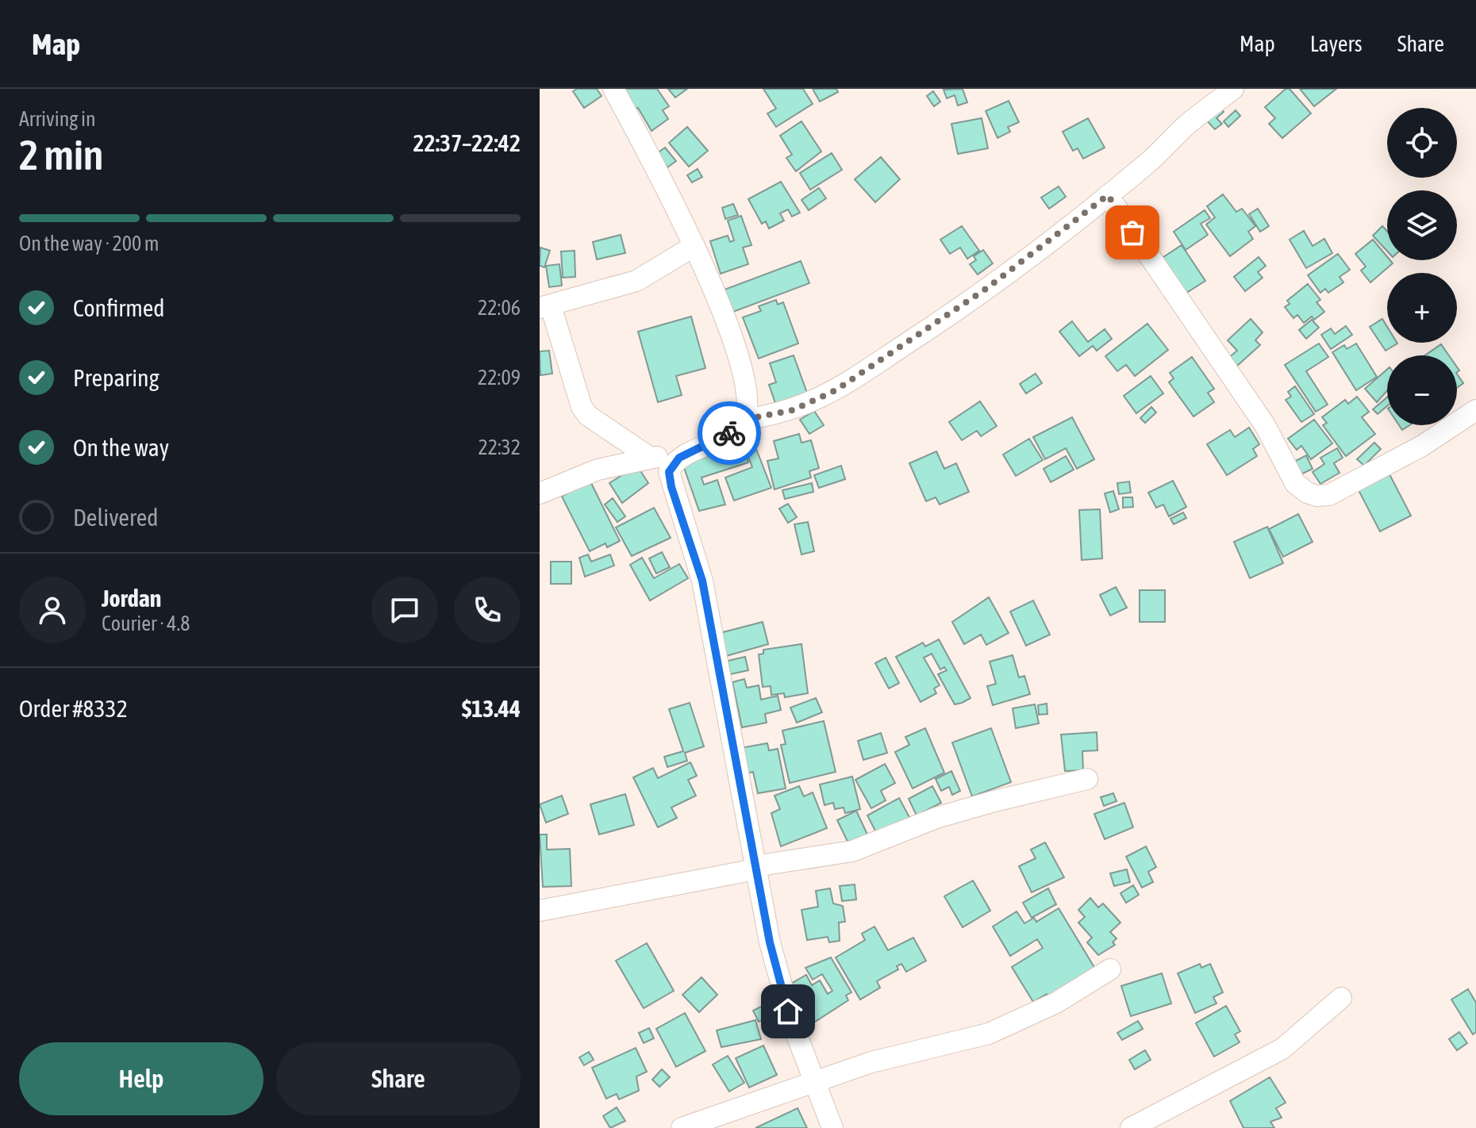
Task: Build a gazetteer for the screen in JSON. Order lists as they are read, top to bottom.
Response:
{
  "page": {
    "header": "Map",
    "nav": ["Map", "Layers", "Share"],
    "heading": ["2 min", "Arriving in", "22:37–22:42"],
    "panel": [
      "Jordan",
      "Courier · 4.8",
      "Order #8332",
      "$13.44"
    ],
    "map_buttons": ["+", "−"],
    "bar": "On the way · 200 m",
    "list": [
      ["Confirmed", "22:06"],
      ["Preparing", "22:09"],
      ["On the way", "22:32"],
      "Delivered"
    ],
    "buttons": ["Help", "Share"]
  }
}
